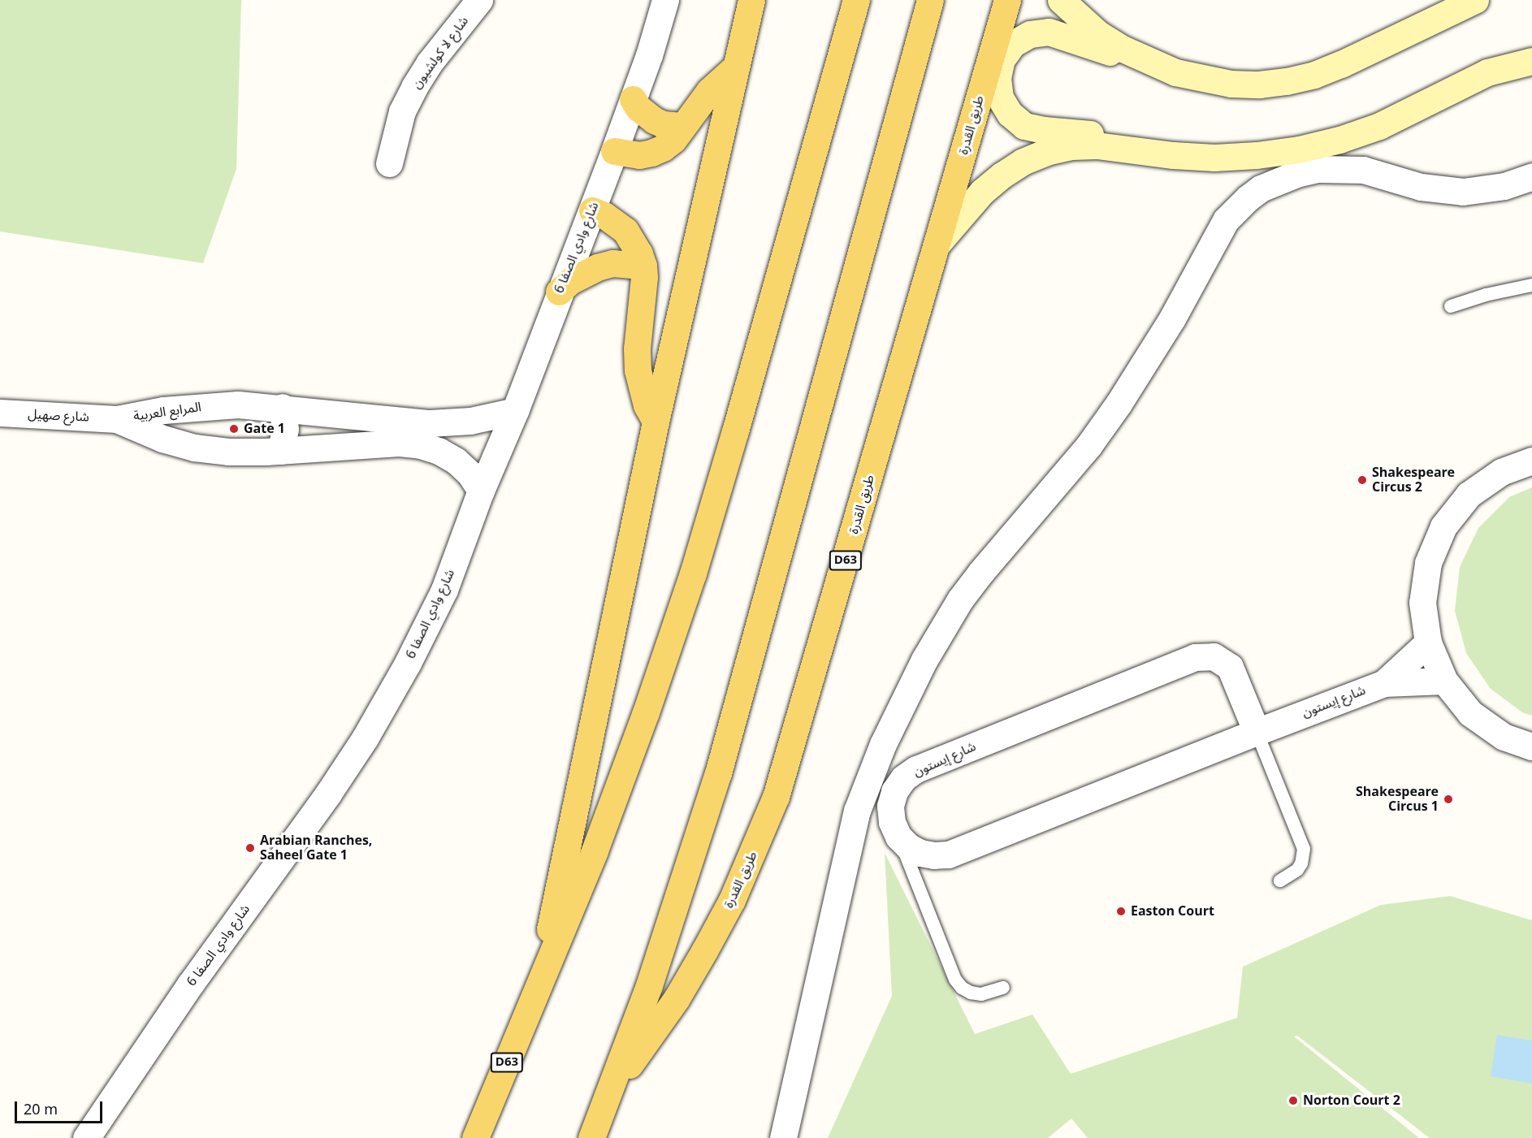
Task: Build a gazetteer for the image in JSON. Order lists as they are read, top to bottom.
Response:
{
  "streets": {
    "main road": ["طريق القدرة", "D63"],
    "street": [
      "شارع لا كولشيون",
      "شارع وادي الصفا 6",
      "المرابع العربية",
      "شارع صهيل",
      "شارع إيستون"
    ]
  },
  "crossings": [
    ["شارع وادي الصفا 6", "المرابع العربية"],
    ["المرابع العربية", "شارع صهيل"]
  ],
  "places": [
    "Gate 1",
    "Shakespeare Circus 2",
    "Shakespeare Circus 1",
    "Arabian Ranches, Saheel Gate 1",
    "Easton Court",
    "Norton Court 2"
  ],
  "scale_bar": "20 m"
}
